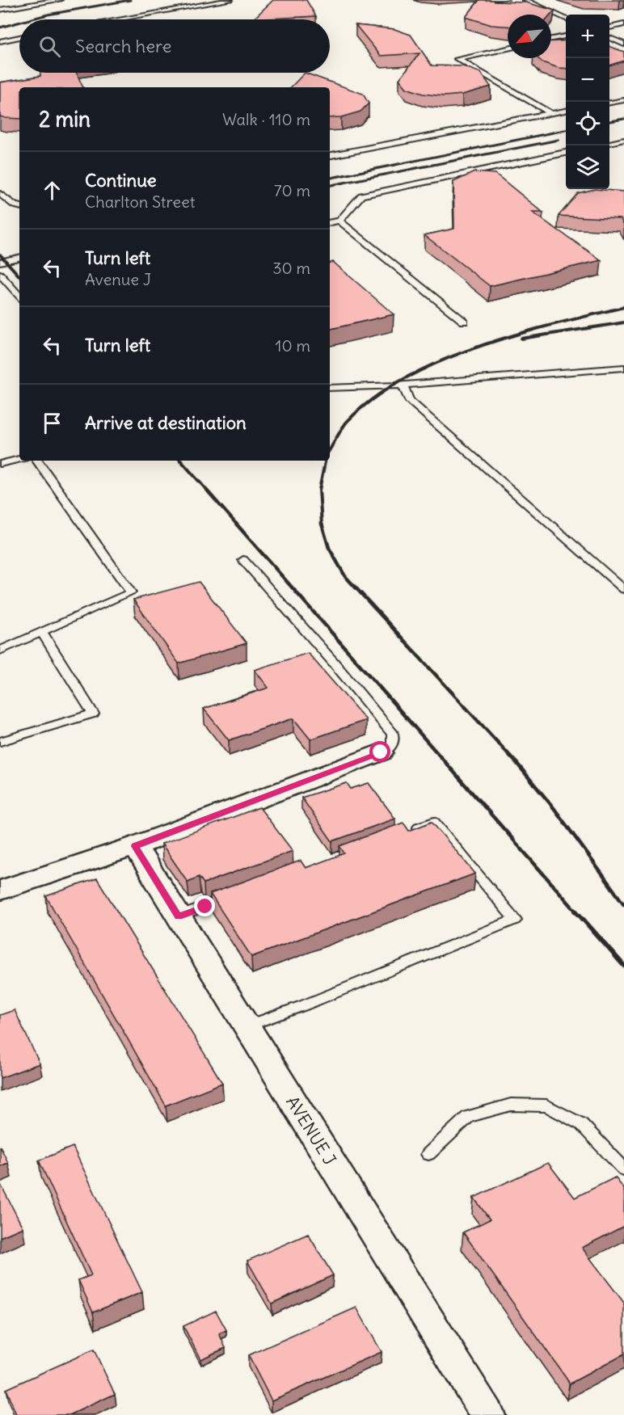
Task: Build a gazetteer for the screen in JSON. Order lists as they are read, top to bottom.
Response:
{
  "streets": {
    "street": ["AVENUE J"]
  },
  "north": "bottom left",
  "page": {
    "map_buttons": ["+", "−"],
    "search": "Search here",
    "heading": ["2 min", "Walk · 110 m"],
    "list": [
      ["Continue", "Charlton Street", "70 m"],
      ["Turn left", "Avenue J", "30 m"],
      ["Turn left", "10 m"],
      "Arrive at destination"
    ]
  }
}
